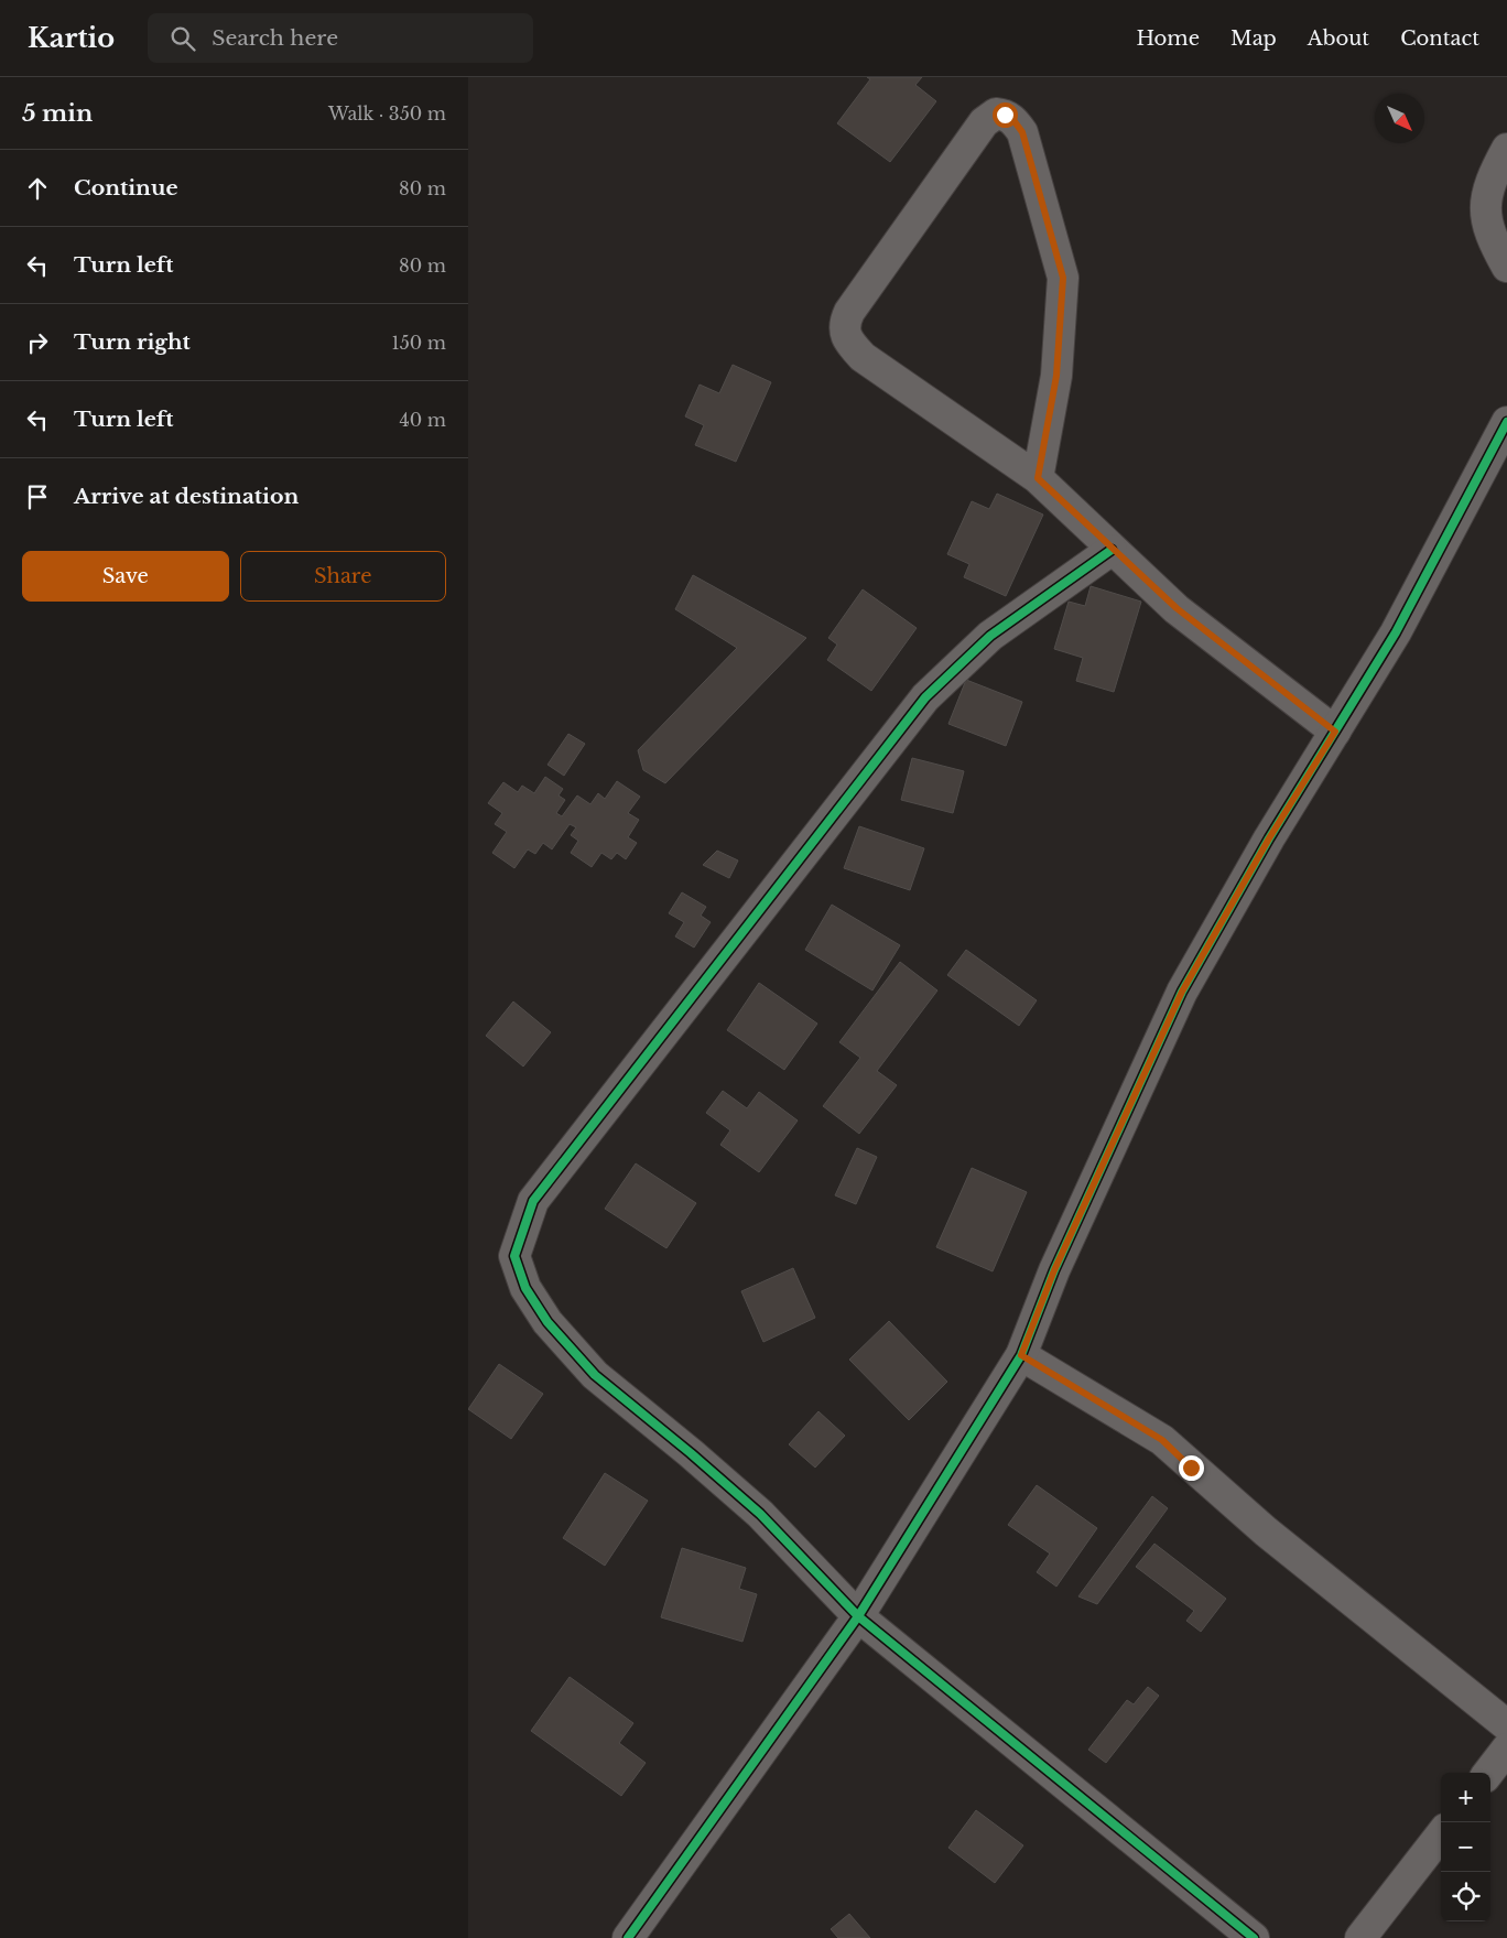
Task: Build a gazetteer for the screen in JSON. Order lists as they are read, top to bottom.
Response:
{
  "north": "bottom right",
  "page": {
    "header": "Kartio",
    "search": "Search here",
    "nav": [
      "Home",
      "Map",
      "About",
      "Contact"
    ],
    "heading": ["5 min", "Walk · 350 m"],
    "list": [
      ["Continue", "80 m"],
      ["Turn left", "80 m"],
      ["Turn right", "150 m"],
      ["Turn left", "40 m"],
      "Arrive at destination"
    ],
    "buttons": ["Save", "Share"],
    "map_buttons": ["+", "−"]
  }
}
